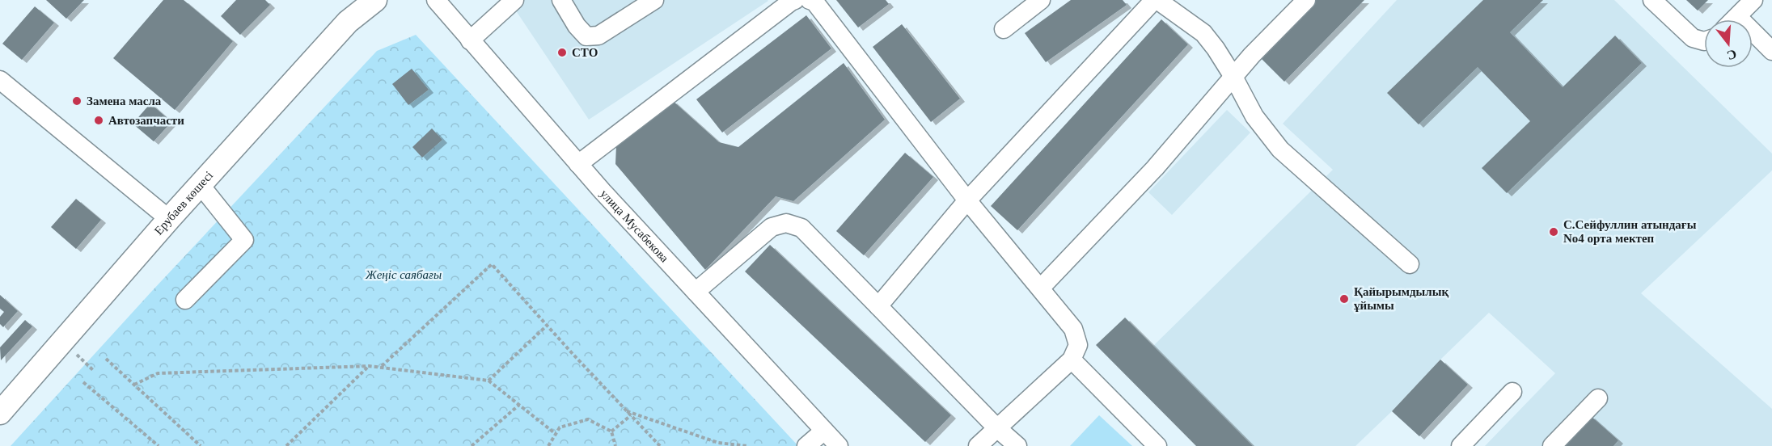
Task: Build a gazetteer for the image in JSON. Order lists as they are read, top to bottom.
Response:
{
  "streets": {
    "main road": ["Ерубаев көшесі"],
    "street": ["улица Мусабекова"]
  },
  "parks": ["Жеңіс саябағы"],
  "places": [
    "СТО",
    "Замена масла",
    "Автозапчасти",
    "С.Сейфуллин атындағы No4 орта мектеп",
    "Қайырымдылық ұйымы"
  ],
  "north": "bottom"
}
